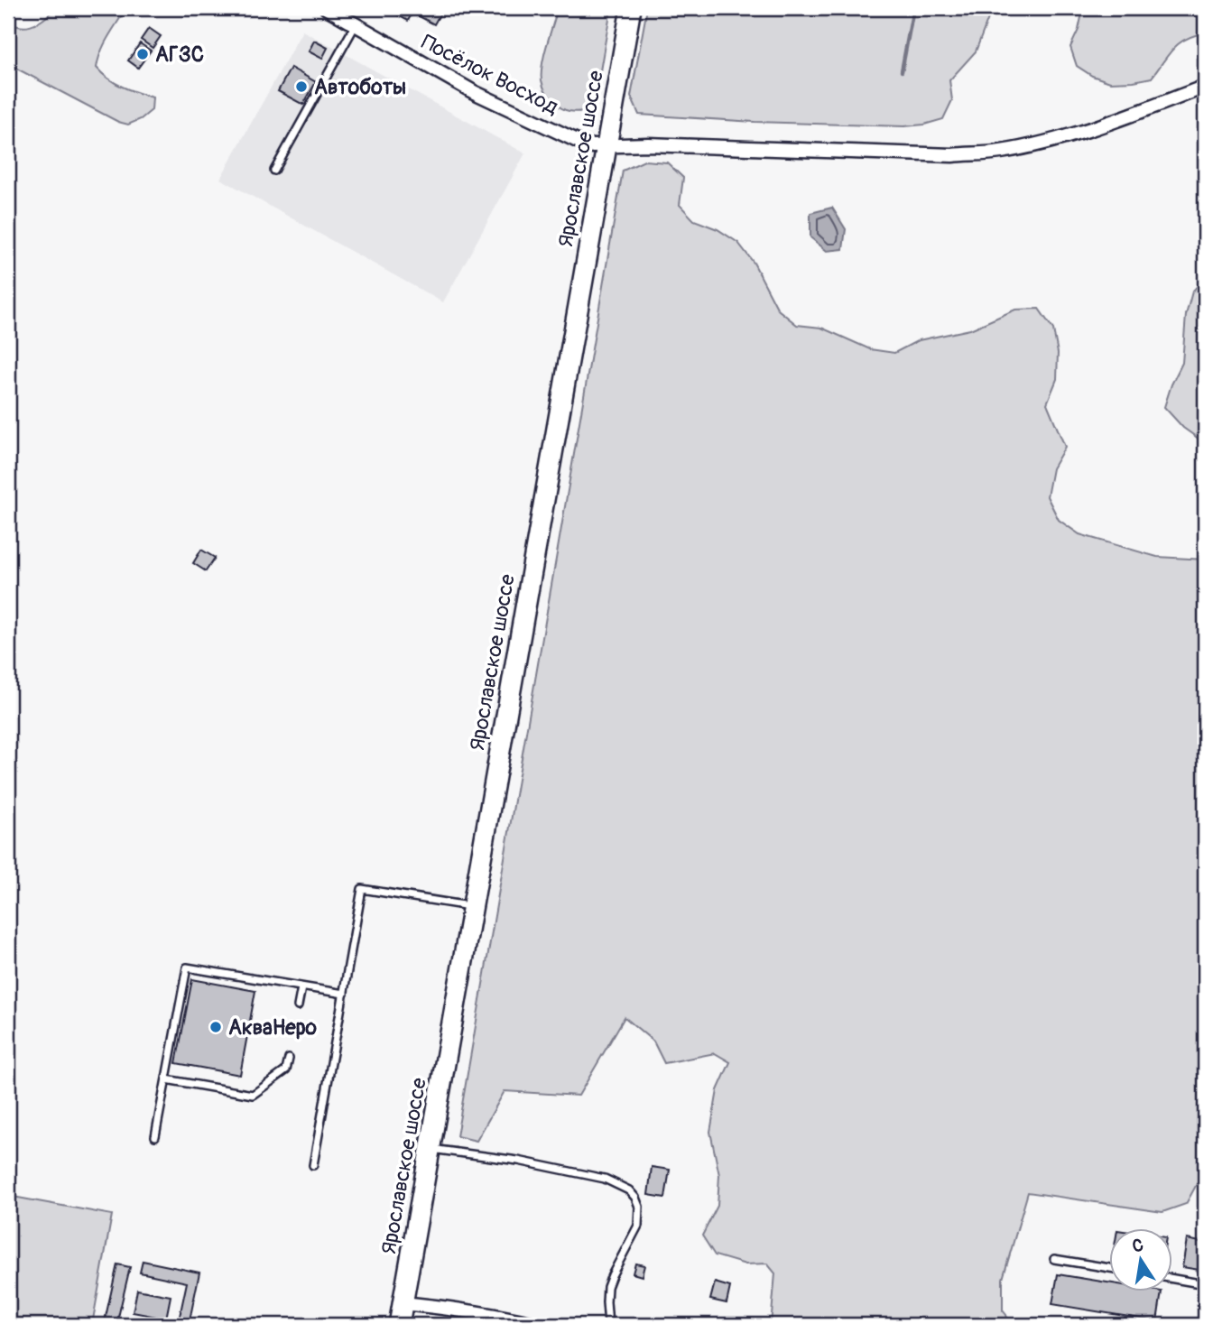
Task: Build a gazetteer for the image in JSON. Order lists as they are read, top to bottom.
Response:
{
  "streets": {
    "main road": ["Ярославское шоссе"],
    "street": ["Посёлок Восход"]
  },
  "crossings": [
    ["Посёлок Восход", "Ярославское шоссе"]
  ],
  "places": ["АГЗС", "Автоботы", "АкваНеро"],
  "north": "top"
}
